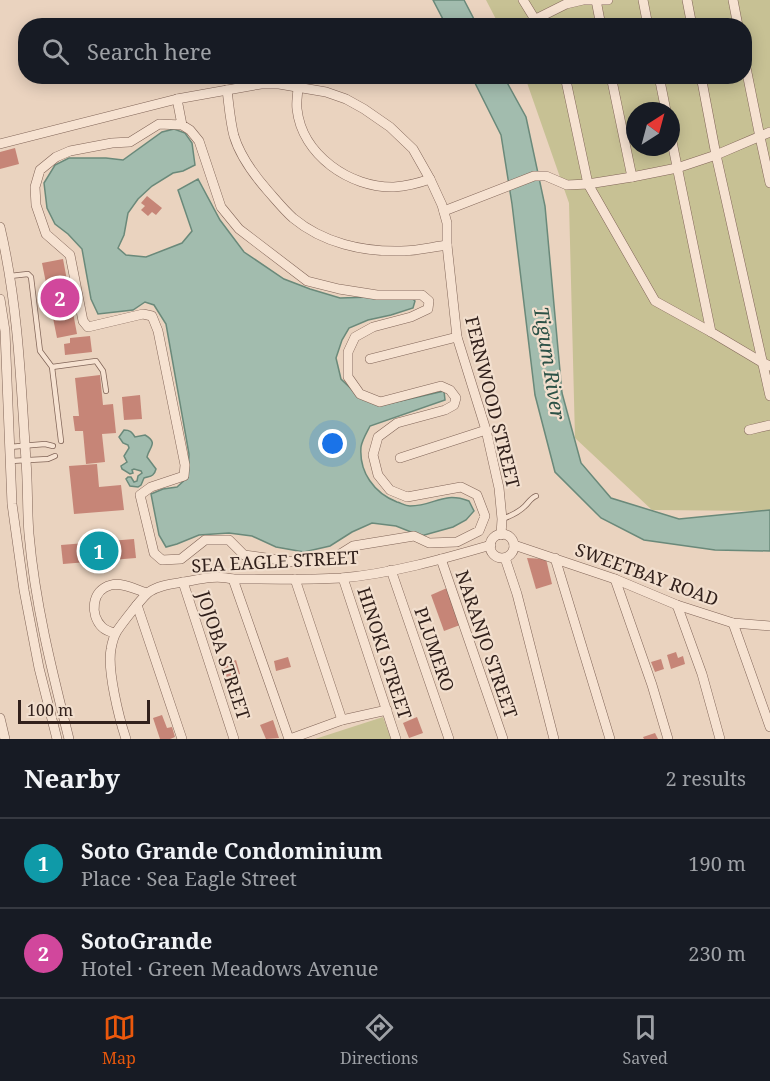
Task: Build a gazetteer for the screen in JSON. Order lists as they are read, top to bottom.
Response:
{
  "streets": {
    "street": [
      "FERNWOOD STREET",
      "SEA EAGLE STREET",
      "SWEETBAY ROAD",
      "NARANJO STREET",
      "PLUMERO",
      "HINOKI STREET",
      "JOJOBA STREET"
    ]
  },
  "crossings": [
    ["FERNWOOD STREET", "SEA EAGLE STREET"],
    ["FERNWOOD STREET", "SWEETBAY ROAD"],
    ["SEA EAGLE STREET", "SWEETBAY ROAD"],
    ["SEA EAGLE STREET", "NARANJO STREET"],
    ["SEA EAGLE STREET", "PLUMERO"],
    ["SEA EAGLE STREET", "HINOKI STREET"],
    ["SEA EAGLE STREET", "JOJOBA STREET"]
  ],
  "water": ["Tigum River"],
  "scale_bar": "100 m",
  "north": "top right",
  "page": {
    "search": "Search here",
    "pins": ["2", "1"],
    "scale": "100 m",
    "heading": ["Nearby", "2 results"],
    "list": [
      {
        "mark": "1",
        "name": "Soto Grande Condominium",
        "note": "Place · Sea Eagle Street",
        "value": "190 m"
      },
      {
        "mark": "2",
        "name": "SotoGrande",
        "note": "Hotel · Green Meadows Avenue",
        "value": "230 m"
      }
    ],
    "nav": ["Map", "Directions", "Saved"]
  }
}
